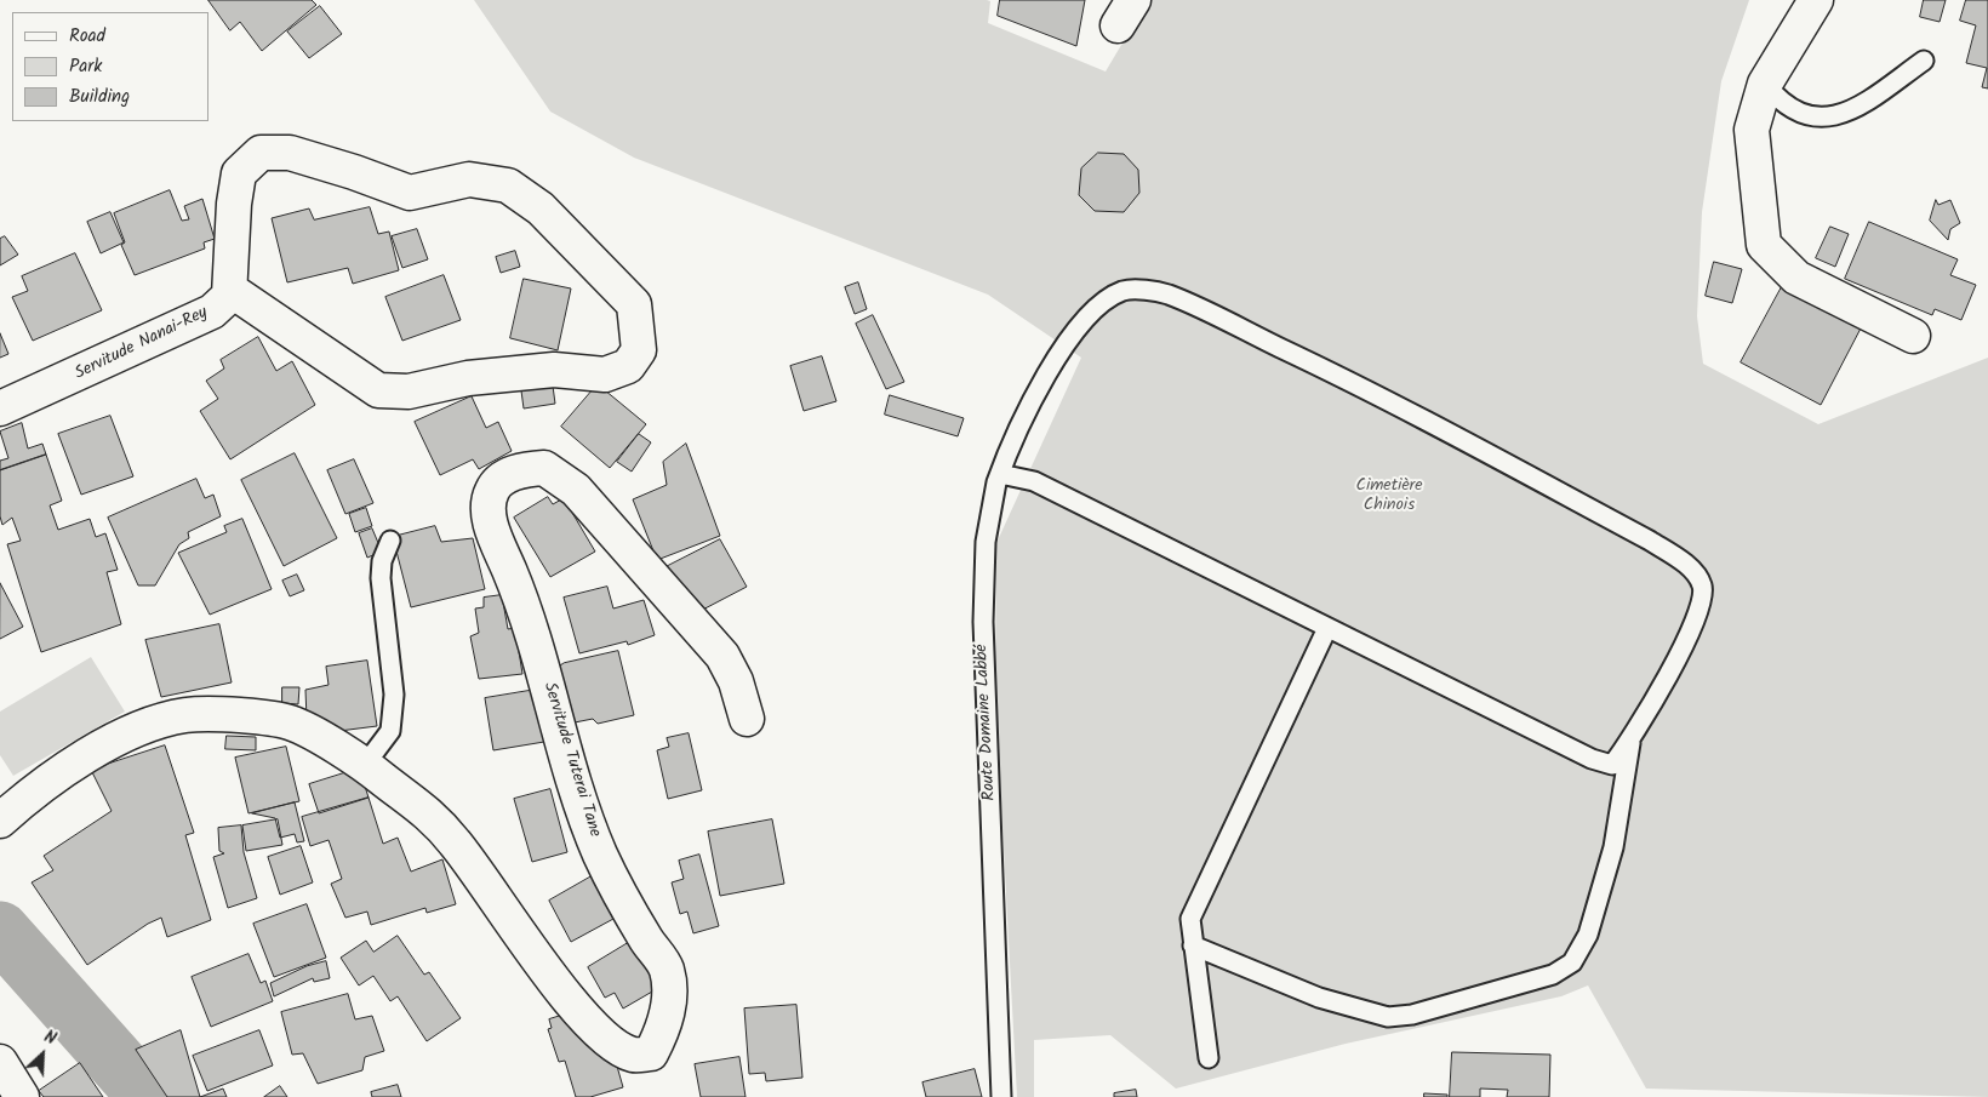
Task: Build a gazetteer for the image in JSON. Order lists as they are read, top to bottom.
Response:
{
  "streets": {
    "street": ["Servitude Nanai-Rey", "Servitude Tuterai Tane"],
    "lane": ["Route Domaine Labbé"]
  },
  "parks": ["Cimetière Chinois"],
  "legend": ["Road", "Park", "Building"],
  "north": "top right"
}
